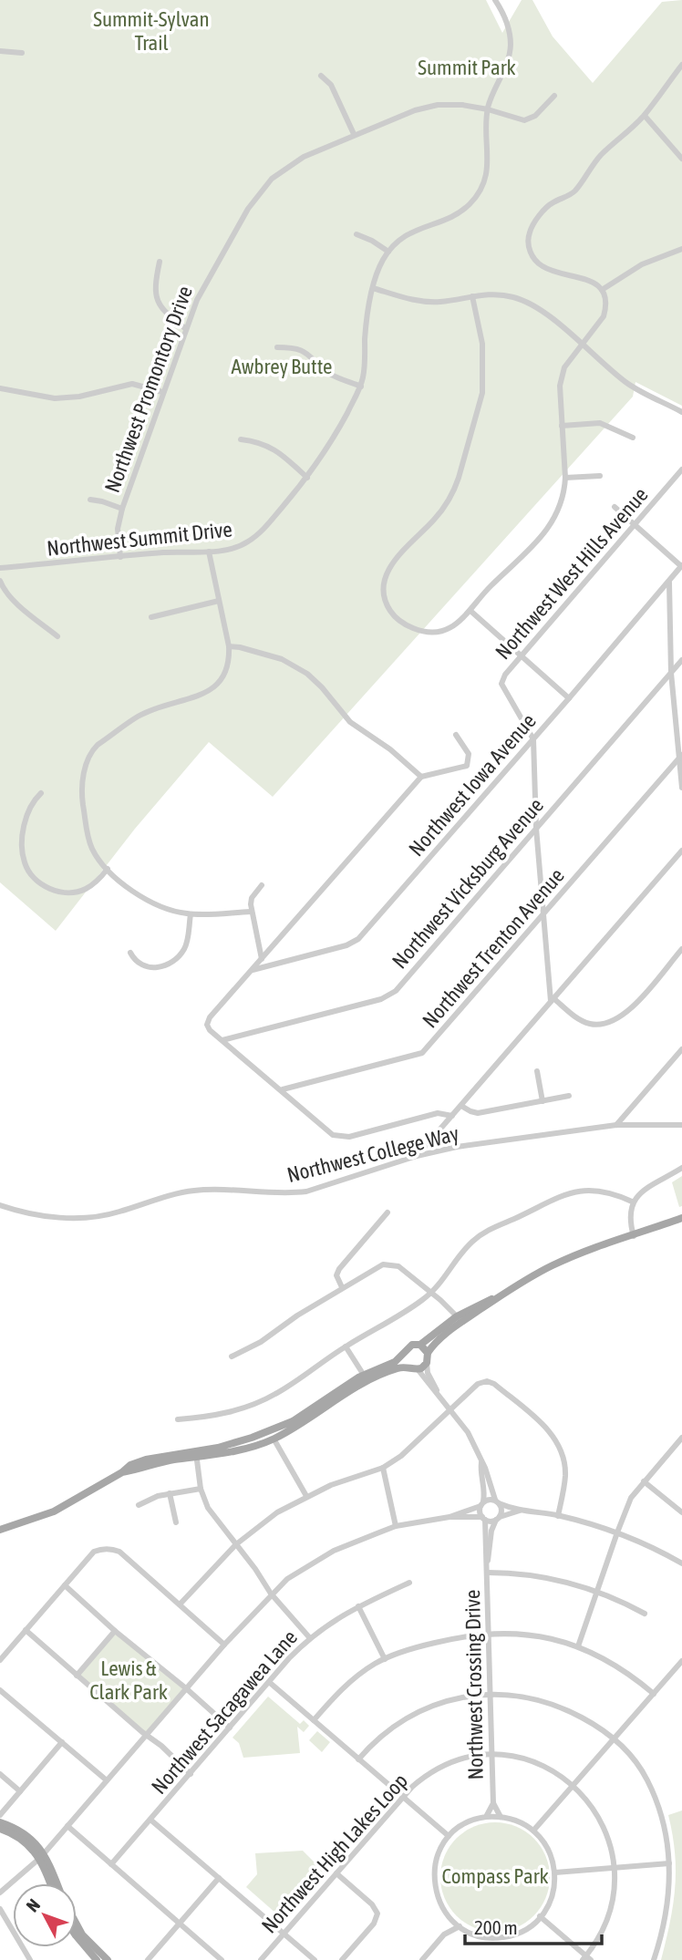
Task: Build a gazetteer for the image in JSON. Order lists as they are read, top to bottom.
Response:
{
  "streets": {
    "street": [
      "Northwest Promontory Drive",
      "Northwest Summit Drive",
      "Northwest West Hills Avenue",
      "Northwest Iowa Avenue",
      "Northwest Vicksburg Avenue",
      "Northwest Trenton Avenue",
      "Northwest College Way",
      "Northwest Crossing Drive",
      "Northwest Sacagawea Lane",
      "Northwest High Lakes Loop"
    ]
  },
  "crossings": [
    ["Northwest Promontory Drive", "Northwest Summit Drive"],
    ["Northwest West Hills Avenue", "Northwest Iowa Avenue"],
    ["Northwest West Hills Avenue", "Northwest Vicksburg Avenue"],
    ["Northwest West Hills Avenue", "Northwest Trenton Avenue"],
    ["Northwest Crossing Drive", "Northwest High Lakes Loop"]
  ],
  "parks": [
    "Summit-Sylvan Trail",
    "Summit Park",
    "Awbrey Butte",
    "Lewis & Clark Park",
    "Compass Park"
  ],
  "scale_bar": "200 m",
  "north": "top left"
}
